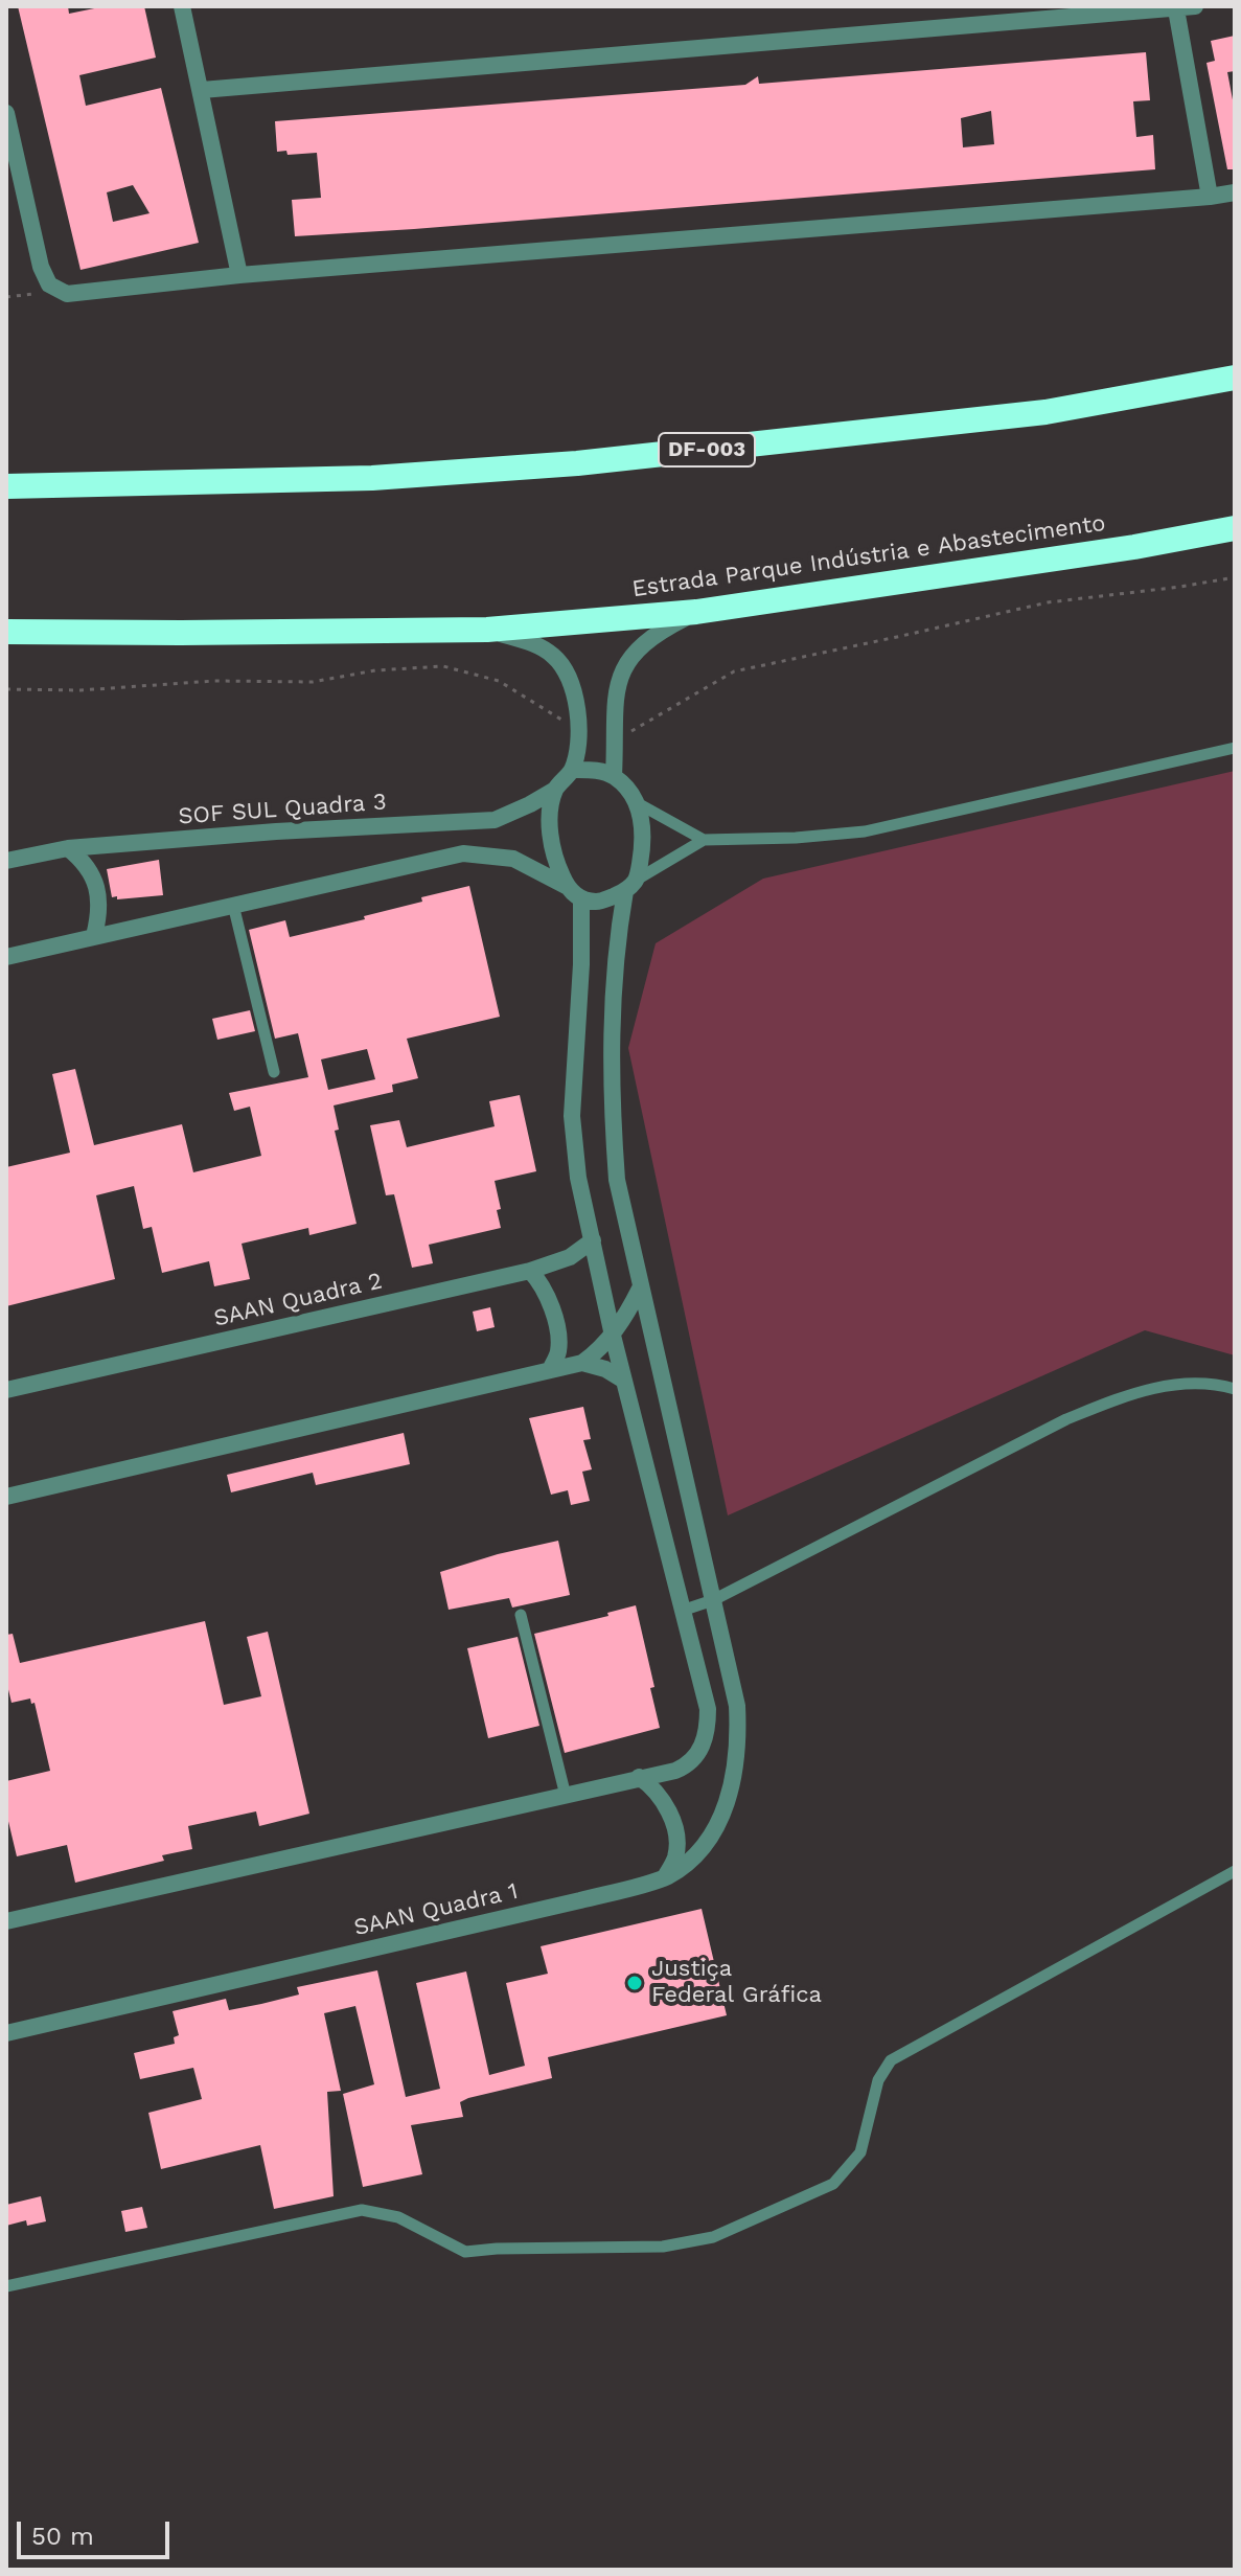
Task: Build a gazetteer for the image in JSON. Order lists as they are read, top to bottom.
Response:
{
  "streets": {
    "highway": ["DF-003", "Estrada Parque Indústria e Abastecimento"],
    "street": ["SOF SUL Quadra 3", "SAAN Quadra 2", "SAAN Quadra 1"]
  },
  "crossings": [
    ["SOF SUL Quadra 3", "SAAN Quadra 1"]
  ],
  "places": ["Justiça Federal Gráfica"],
  "scale_bar": "50 m"
}
